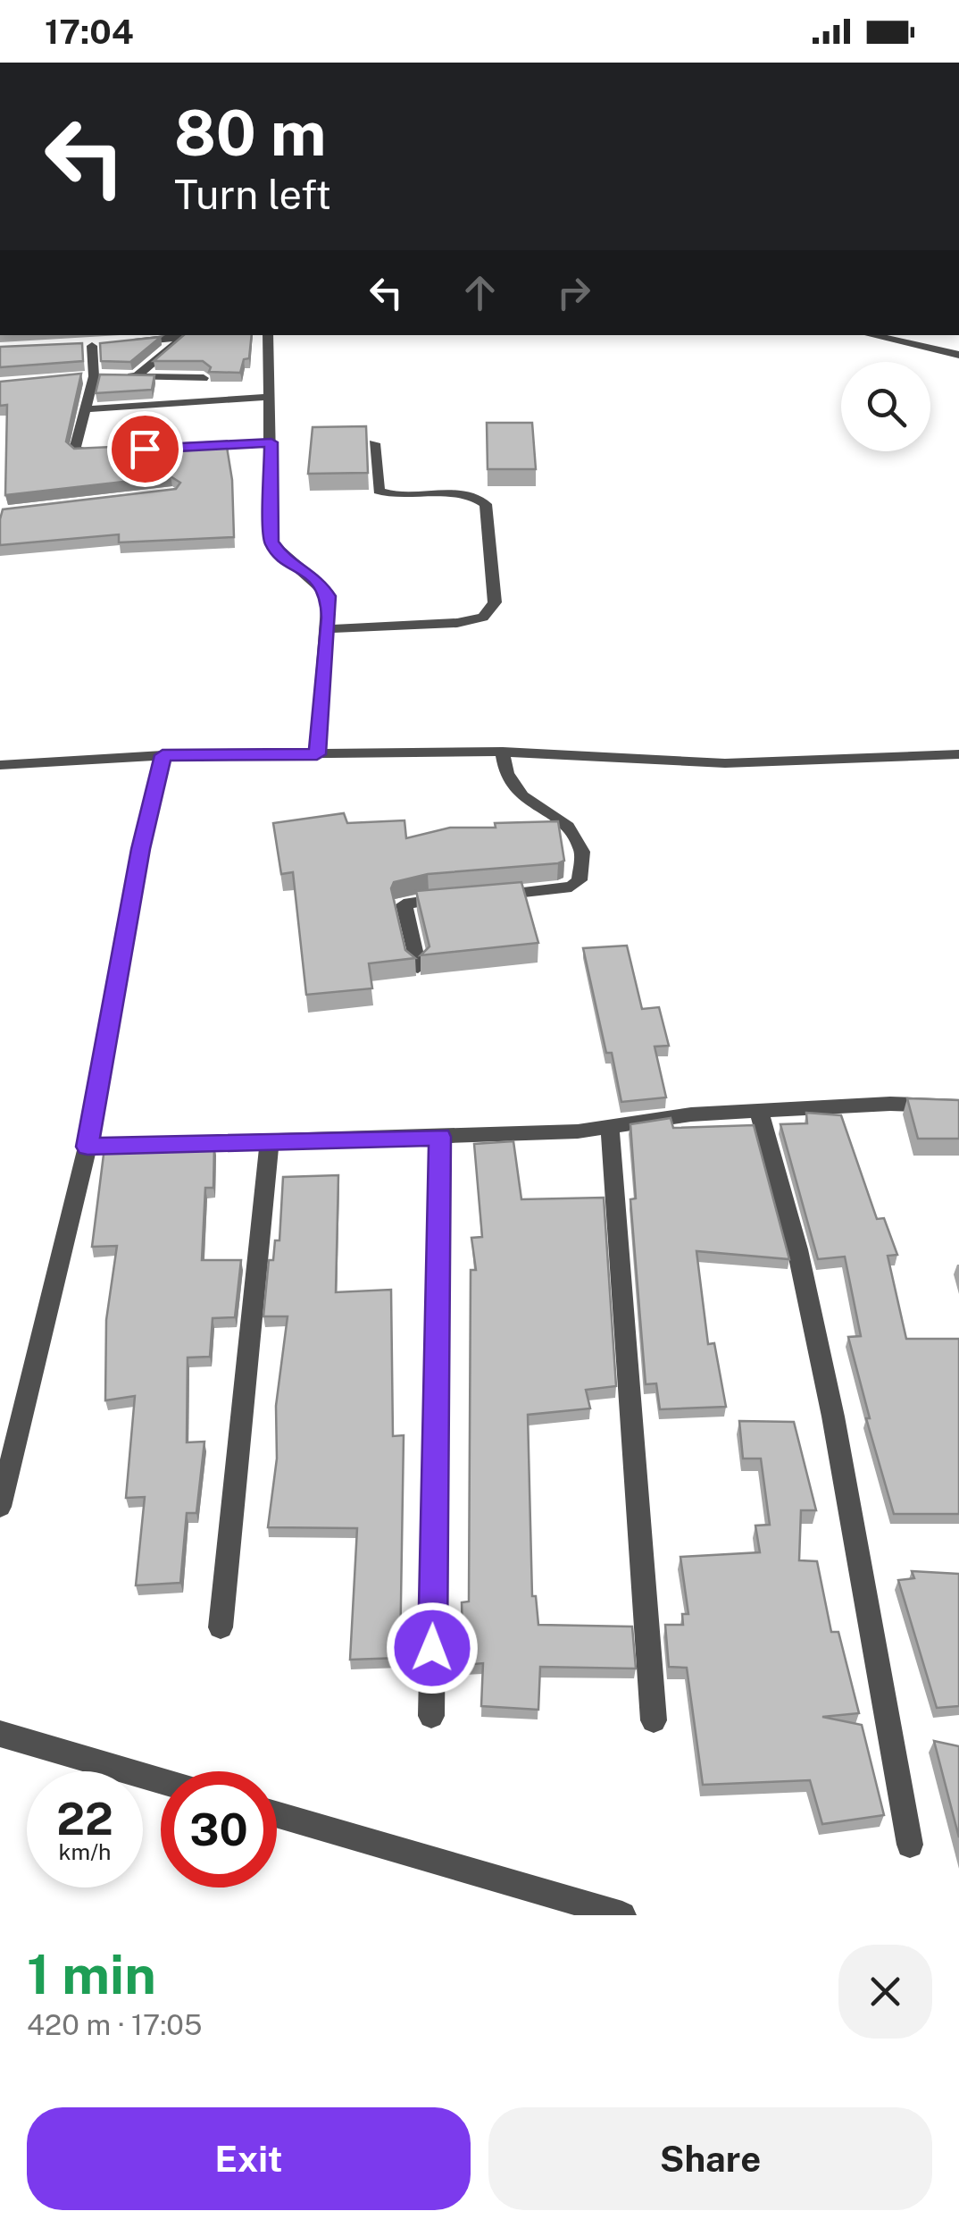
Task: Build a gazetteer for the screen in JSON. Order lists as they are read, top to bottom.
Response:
{
  "page": {
    "status": "17:04",
    "turn": ["80 m", "Turn left"],
    "speed": "22 km/h",
    "limit": "30",
    "heading": ["1 min", "420 m · 17:05"],
    "buttons": ["Exit", "Share"]
  }
}
